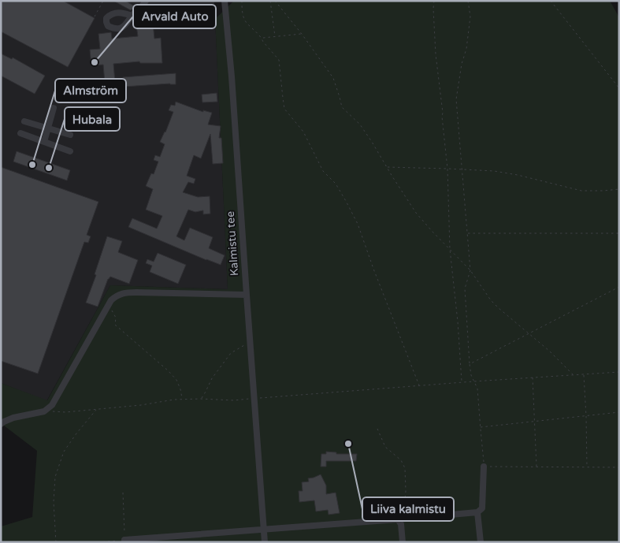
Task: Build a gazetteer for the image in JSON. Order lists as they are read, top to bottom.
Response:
{
  "streets": {
    "street": ["Kalmistu tee"]
  },
  "places": [
    "Arvald Auto",
    "Almström",
    "Hubala",
    "Liiva kalmistu"
  ]
}
